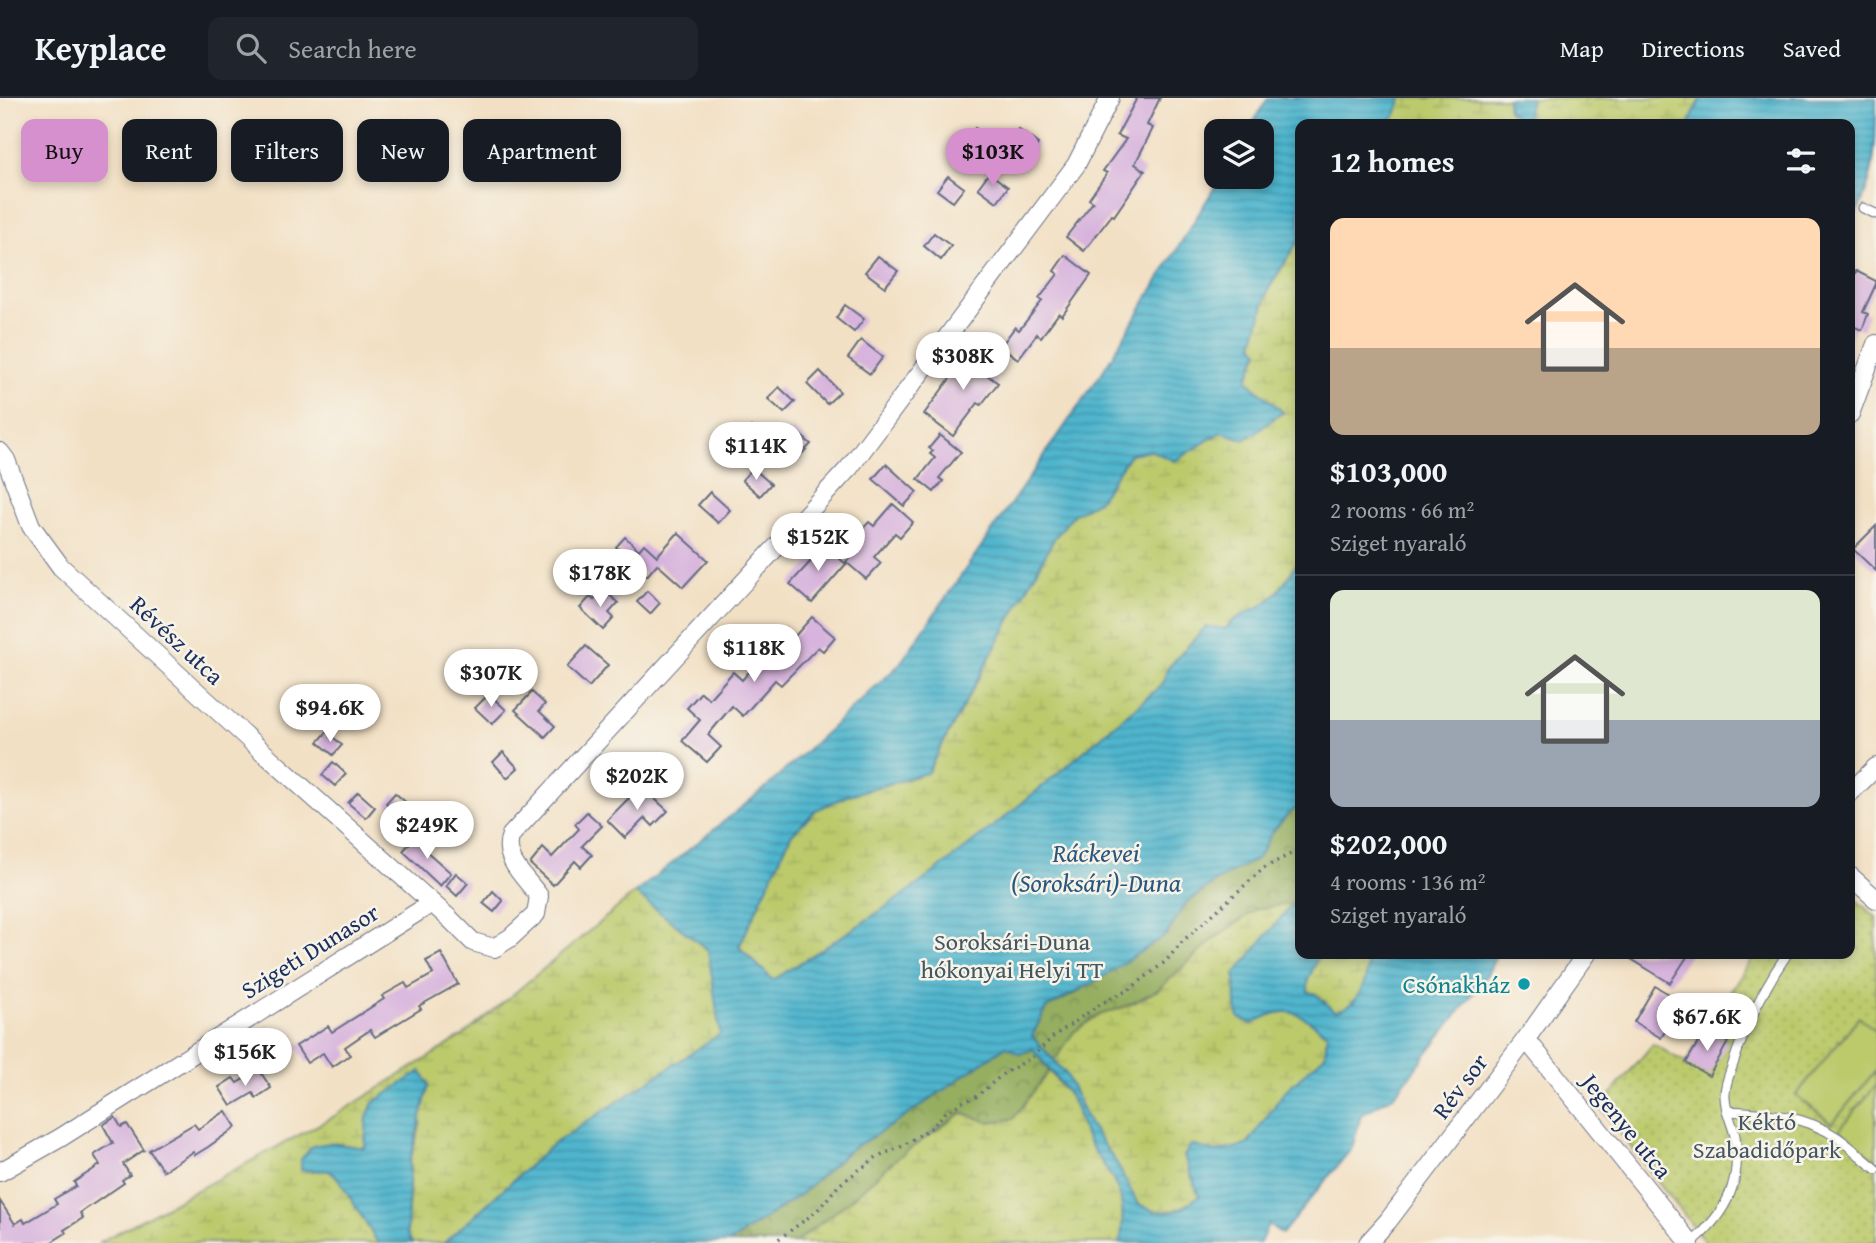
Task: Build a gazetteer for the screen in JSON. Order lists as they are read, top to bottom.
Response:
{
  "streets": {
    "street": [
      "Révész utca",
      "Szigeti Dunasor",
      "Rév sor",
      "Jegenye utca"
    ]
  },
  "crossings": [
    ["Révész utca", "Szigeti Dunasor"],
    ["Rév sor", "Jegenye utca"]
  ],
  "water": ["Ráckevei (Soroksári)-Duna"],
  "parks": ["Soroksári-Duna hókonyai Helyi TT", "Kéktó Szabadidőpark"],
  "places": ["Csónakház"],
  "page": {
    "header": "Keyplace",
    "search": "Search here",
    "nav": ["Map", "Directions", "Saved"],
    "chip": [
      "Buy",
      "Rent",
      "Filters",
      "New",
      "Apartment"
    ],
    "heading": "12 homes",
    "price": [
      "$103K",
      "$308K",
      "$114K",
      "$152K",
      "$178K",
      "$118K",
      "$307K",
      "$94.6K",
      "$202K",
      "$249K",
      "$67.6K",
      "$156K"
    ],
    "list": [
      {
        "name": "$103,000",
        "note": "2 rooms · 66 m² · Sziget nyaraló"
      },
      {
        "name": "$202,000",
        "note": "4 rooms · 136 m² · Sziget nyaraló"
      }
    ]
  }
}
